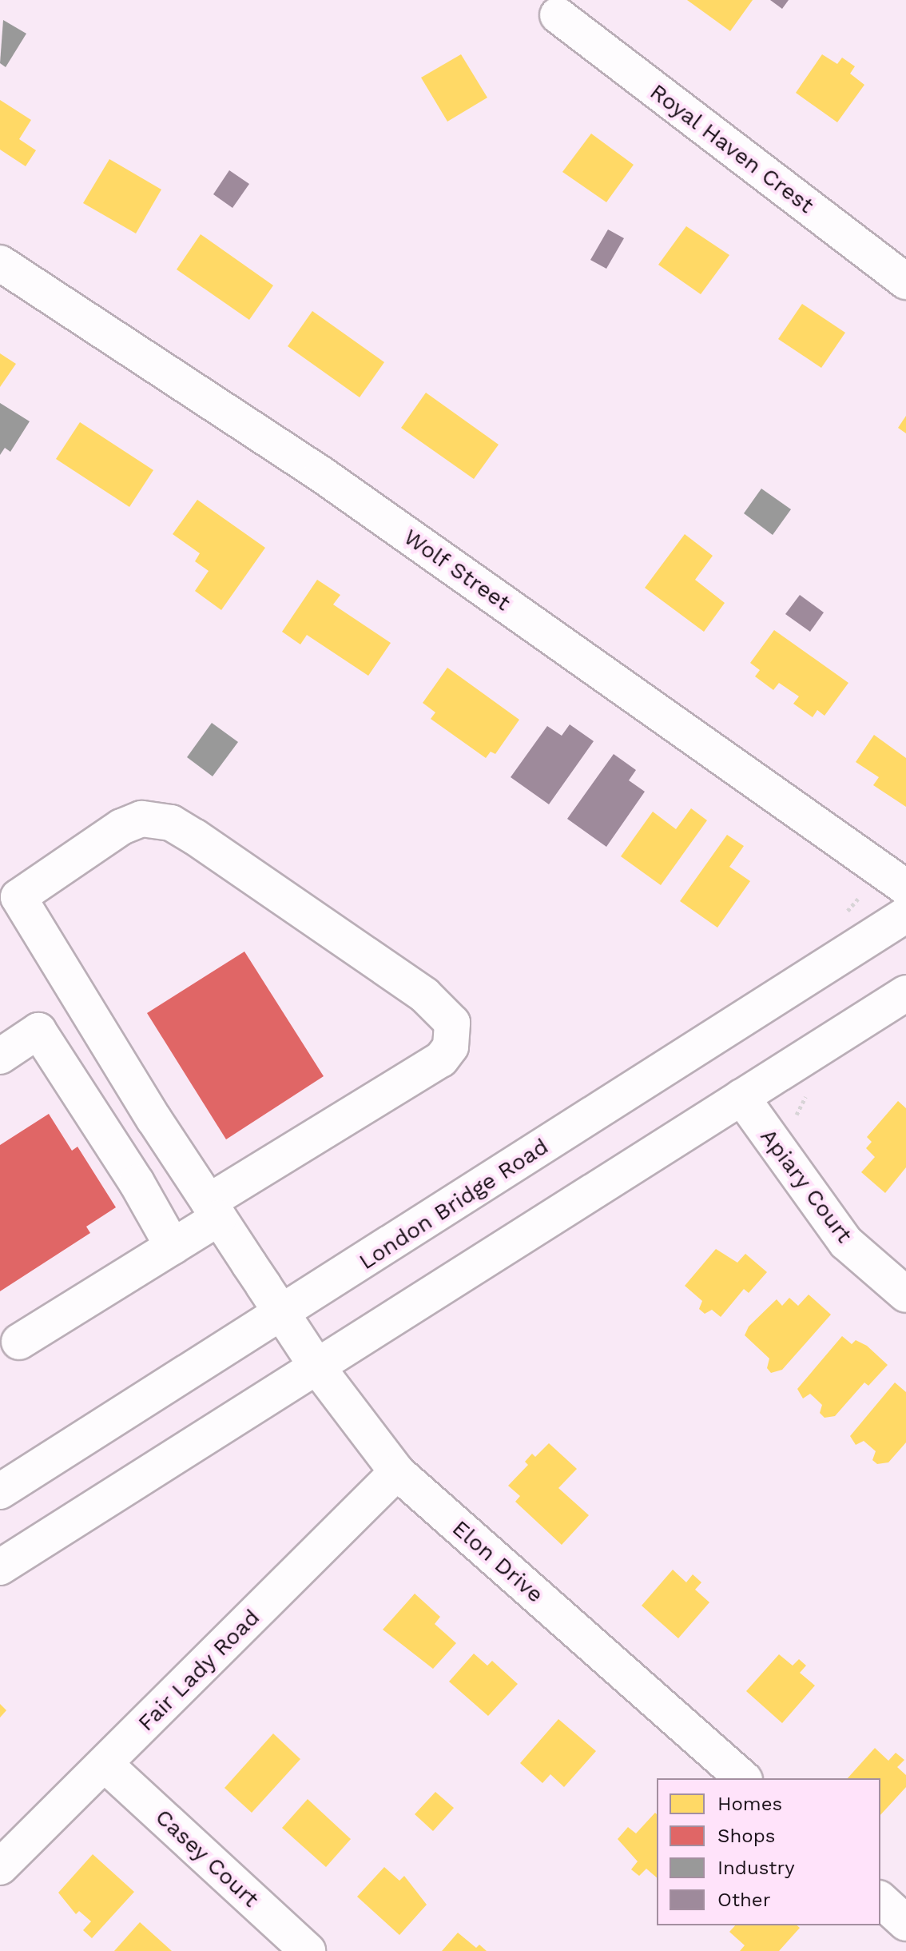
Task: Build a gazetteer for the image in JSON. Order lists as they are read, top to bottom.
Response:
{
  "streets": {
    "street": [
      "Royal Haven Crest",
      "Wolf Street",
      "Apiary Court",
      "London Bridge Road",
      "Elon Drive",
      "Fair Lady Road",
      "Casey Court"
    ]
  },
  "crossings": [
    ["London Bridge Road", "Elon Drive"],
    ["Elon Drive", "Fair Lady Road"],
    ["Fair Lady Road", "Casey Court"]
  ],
  "legend": [
    "Homes",
    "Shops",
    "Industry",
    "Other"
  ]
}
